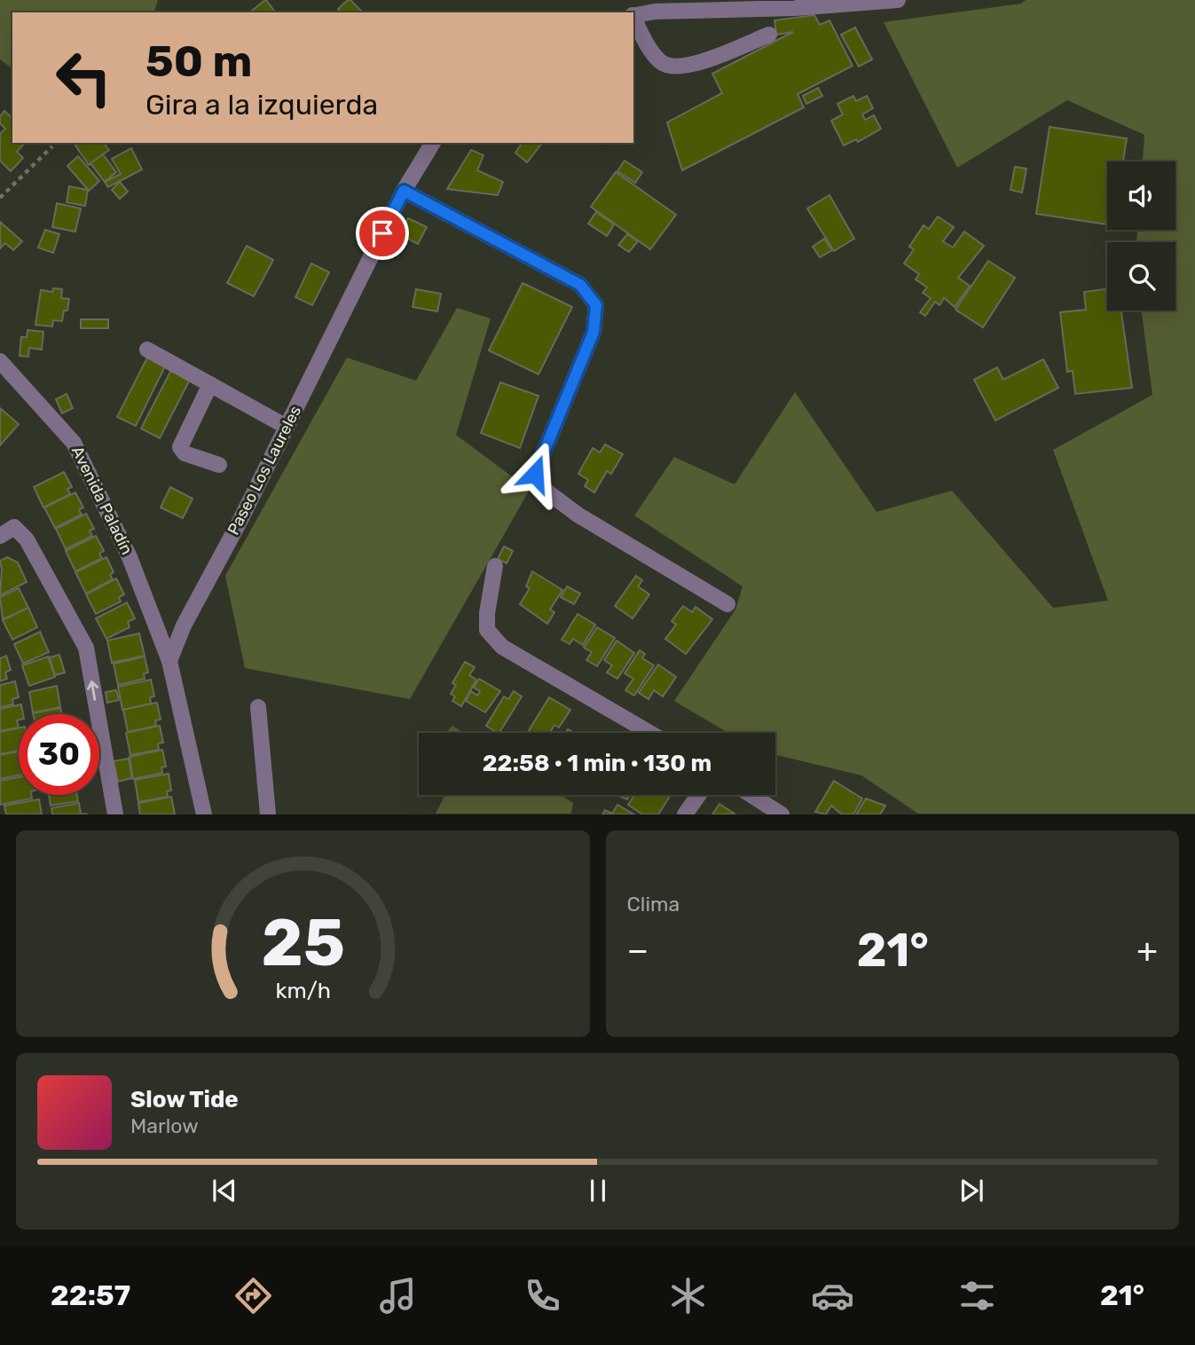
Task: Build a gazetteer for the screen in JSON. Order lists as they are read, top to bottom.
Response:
{
  "streets": {
    "street": ["Paseo Los Laureles", "Avenida Paladín"]
  },
  "crossings": [
    ["Paseo Los Laureles", "Avenida Paladín"]
  ],
  "page": {
    "turn": ["50 m", "Gira a la izquierda"],
    "limit": "30",
    "trip": "22:58 · 1 min · 130 m",
    "tile": "Clima",
    "heat": ["−", "21°", "+"],
    "song": ["Slow Tide", "Marlow"],
    "tabs": ["22:57", "21°"],
    "gauge": ["25", "km/h"]
  }
}
